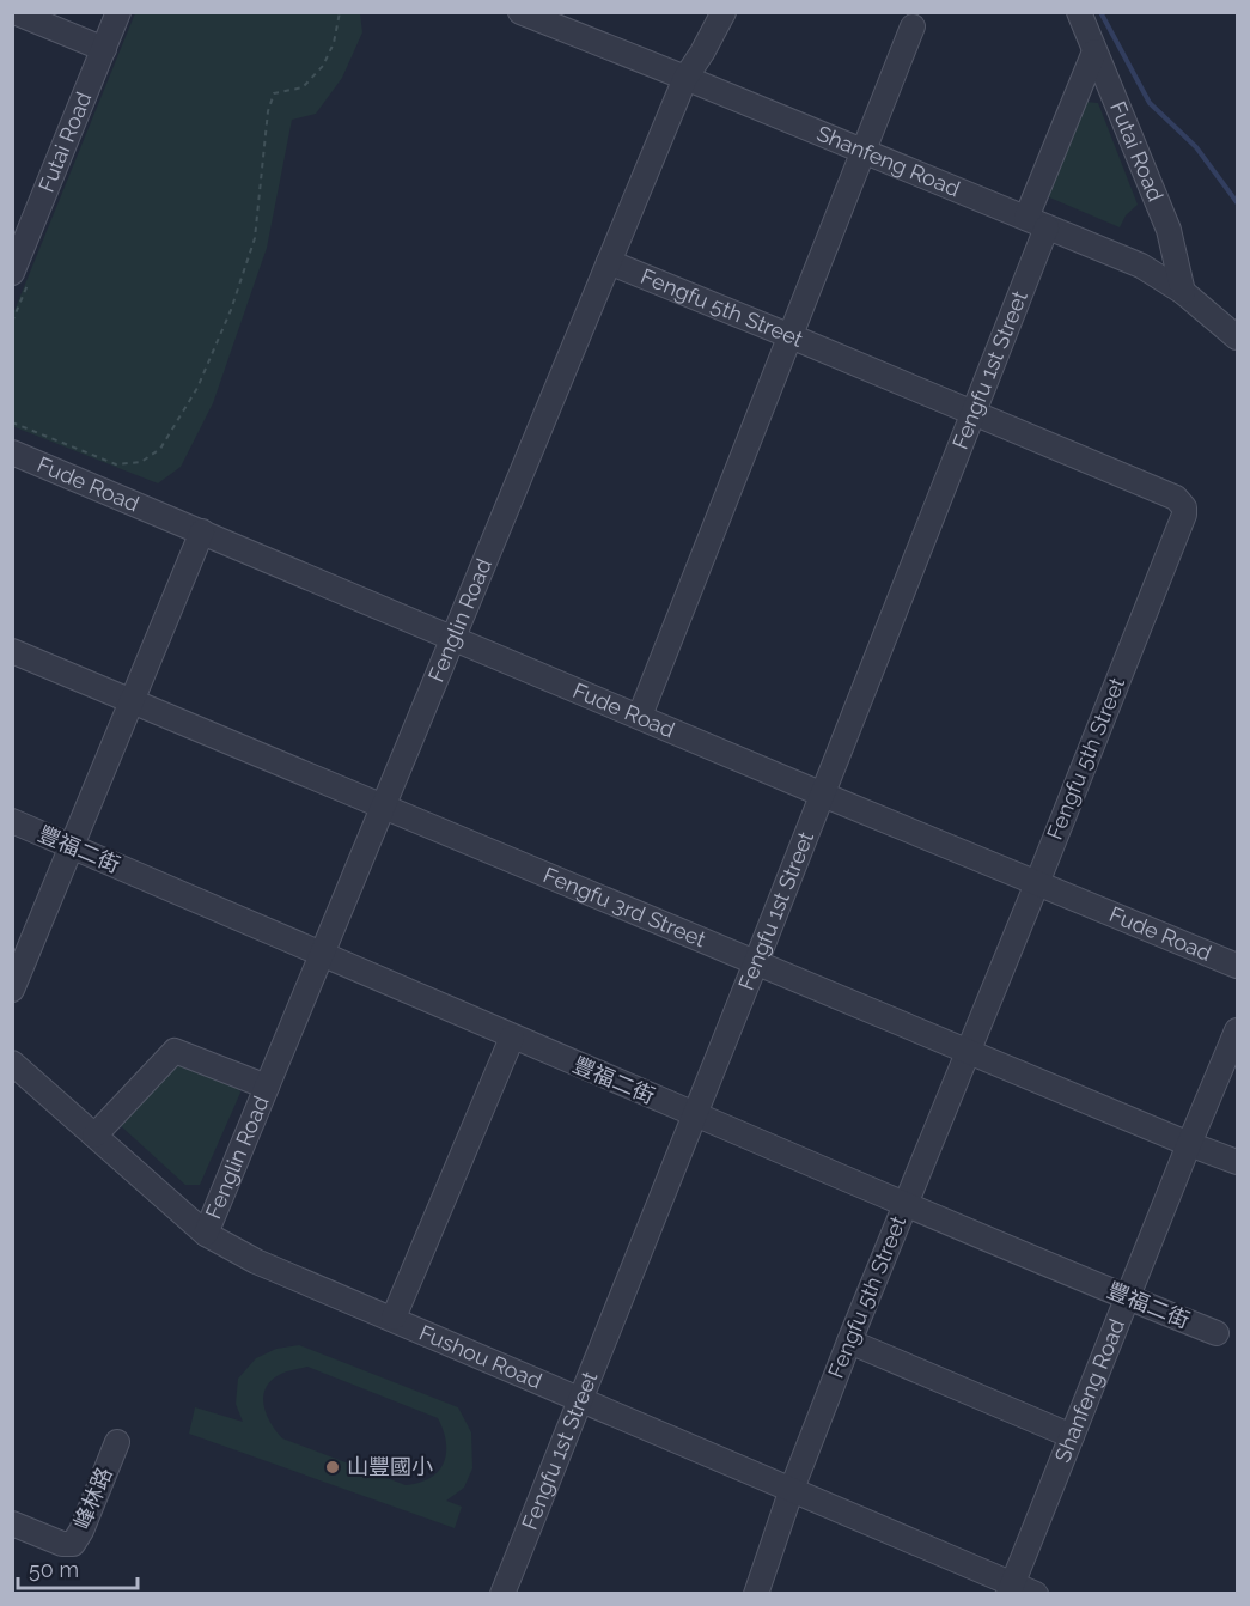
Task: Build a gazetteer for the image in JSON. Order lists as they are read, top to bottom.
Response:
{
  "streets": {
    "street": [
      "Futai Road",
      "Shanfeng Road",
      "Fengfu 5th Street",
      "Fengfu 1st Street",
      "Fude Road",
      "Fenglin Road",
      "豐福二街",
      "Fengfu 3rd Street",
      "Fushou Road",
      "峰林路"
    ]
  },
  "crossings": [
    ["Futai Road", "Shanfeng Road"],
    ["Futai Road", "Fengfu 1st Street"],
    ["Shanfeng Road", "Fengfu 1st Street"],
    ["Shanfeng Road", "Fenglin Road"],
    ["Shanfeng Road", "豐福二街"],
    ["Shanfeng Road", "Fengfu 3rd Street"],
    ["Shanfeng Road", "Fushou Road"],
    ["Fengfu 5th Street", "Fengfu 1st Street"],
    ["Fengfu 5th Street", "Fude Road"],
    ["Fengfu 5th Street", "Fenglin Road"],
    ["Fengfu 5th Street", "豐福二街"],
    ["Fengfu 5th Street", "Fengfu 3rd Street"],
    ["Fengfu 5th Street", "Fushou Road"],
    ["Fengfu 1st Street", "Fude Road"],
    ["Fengfu 1st Street", "豐福二街"],
    ["Fengfu 1st Street", "Fengfu 3rd Street"],
    ["Fengfu 1st Street", "Fushou Road"],
    ["Fude Road", "Fenglin Road"],
    ["Fenglin Road", "豐福二街"],
    ["Fenglin Road", "Fengfu 3rd Street"],
    ["Fenglin Road", "Fushou Road"]
  ],
  "places": ["山豐國小"],
  "scale_bar": "50 m"
}
